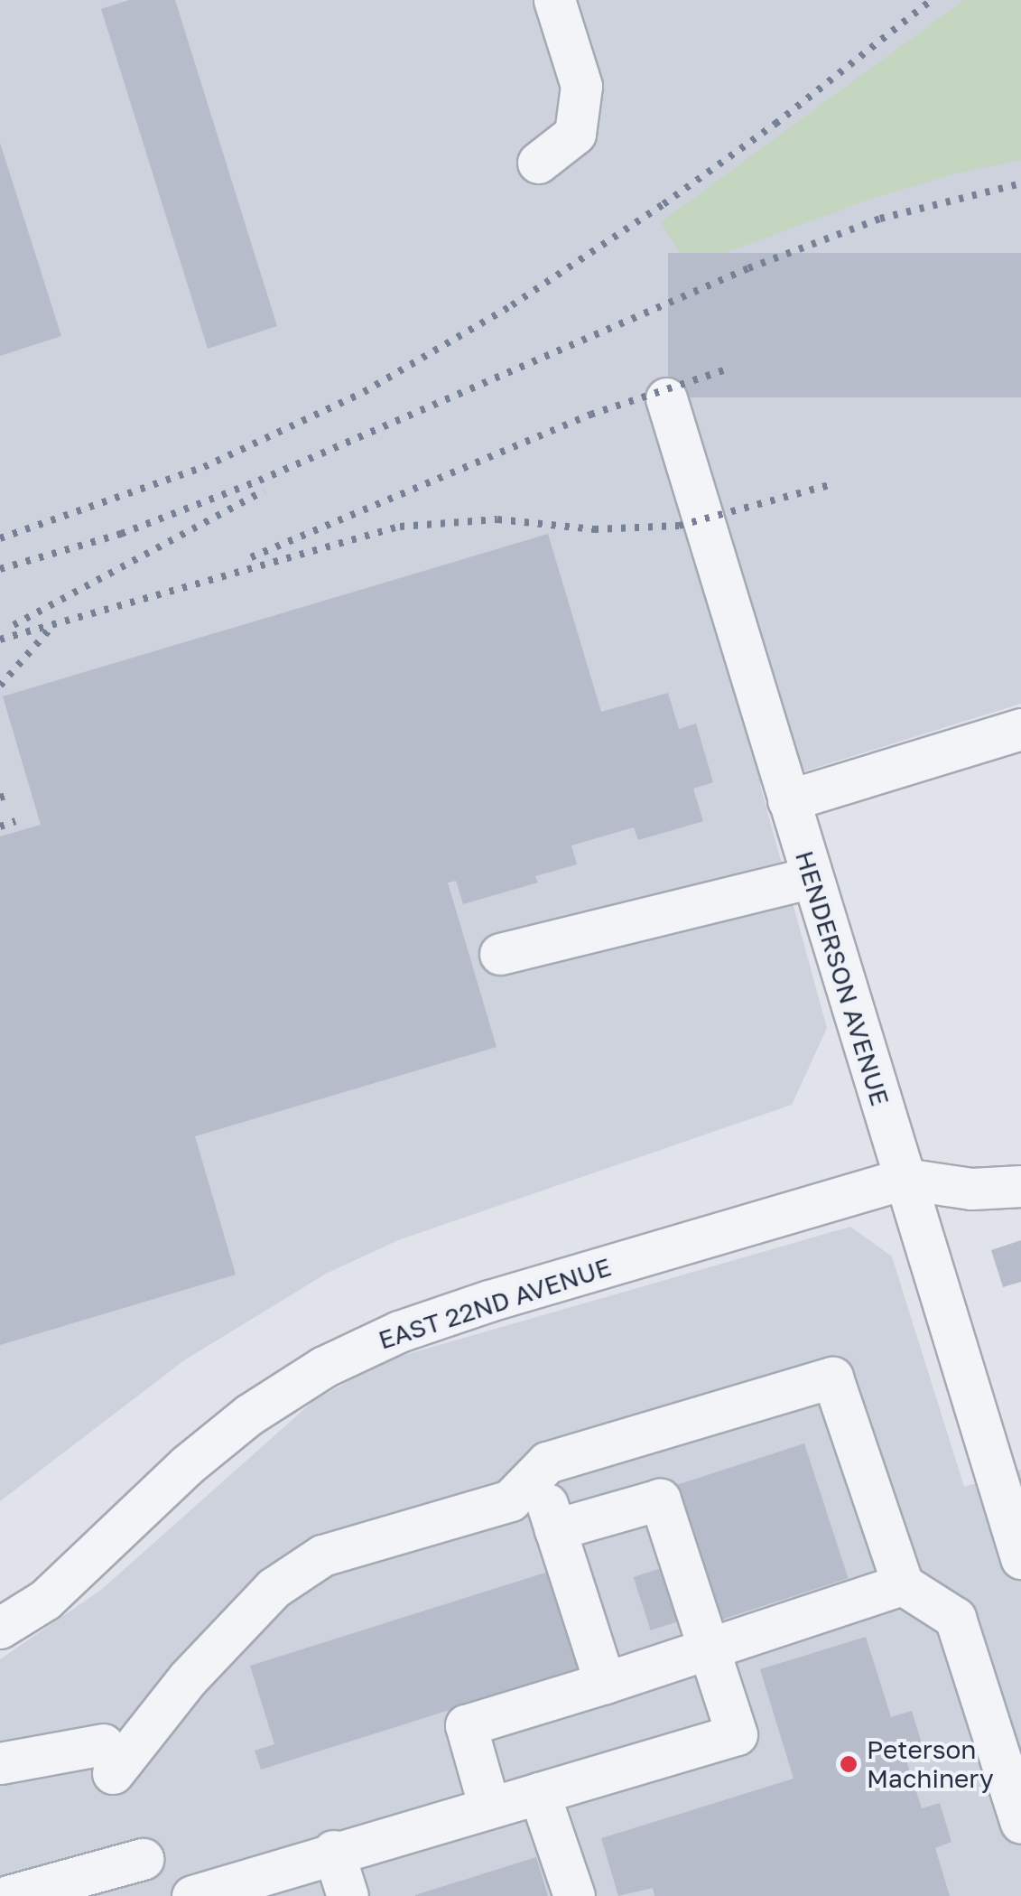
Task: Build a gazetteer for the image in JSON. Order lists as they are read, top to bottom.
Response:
{
  "streets": {
    "street": ["HENDERSON AVENUE", "EAST 22ND AVENUE"]
  },
  "crossings": [
    ["HENDERSON AVENUE", "EAST 22ND AVENUE"]
  ],
  "places": ["Peterson Machinery"]
}
